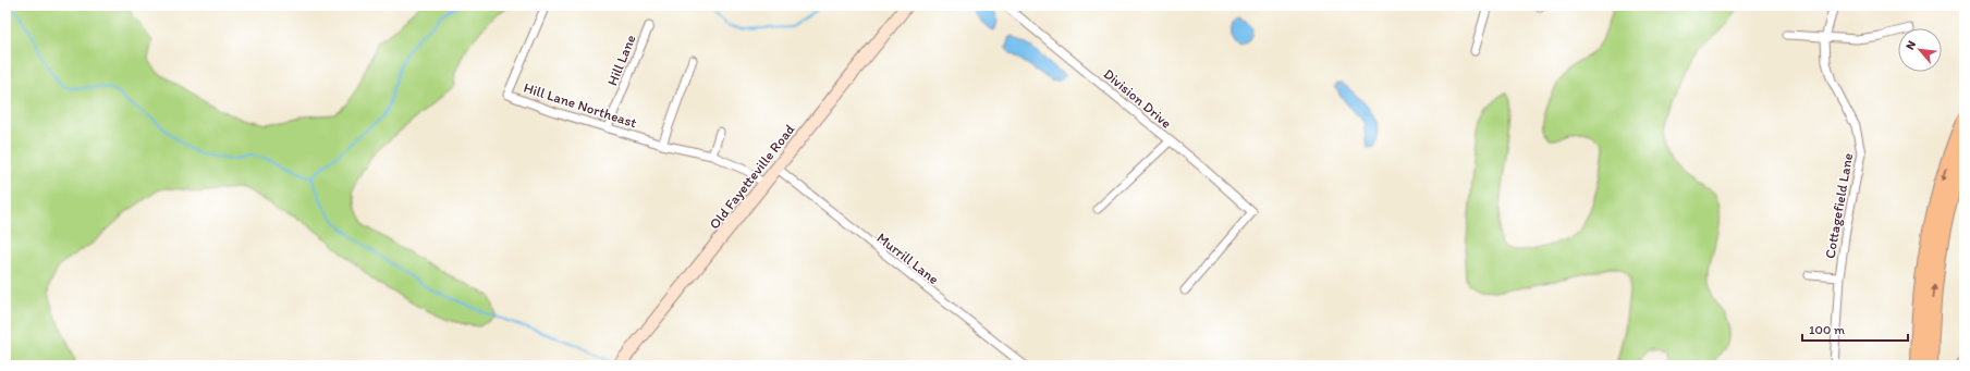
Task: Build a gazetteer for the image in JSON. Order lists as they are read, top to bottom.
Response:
{
  "streets": {
    "street": [
      "Hill Lane",
      "Division Drive",
      "Hill Lane Northeast",
      "Old Fayetteville Road",
      "Cottagefield Lane",
      "Murrill Lane"
    ]
  },
  "crossings": [
    ["Hill Lane", "Hill Lane Northeast"],
    ["Old Fayetteville Road", "Murrill Lane"]
  ],
  "scale_bar": "100 m",
  "north": "top left"
}
